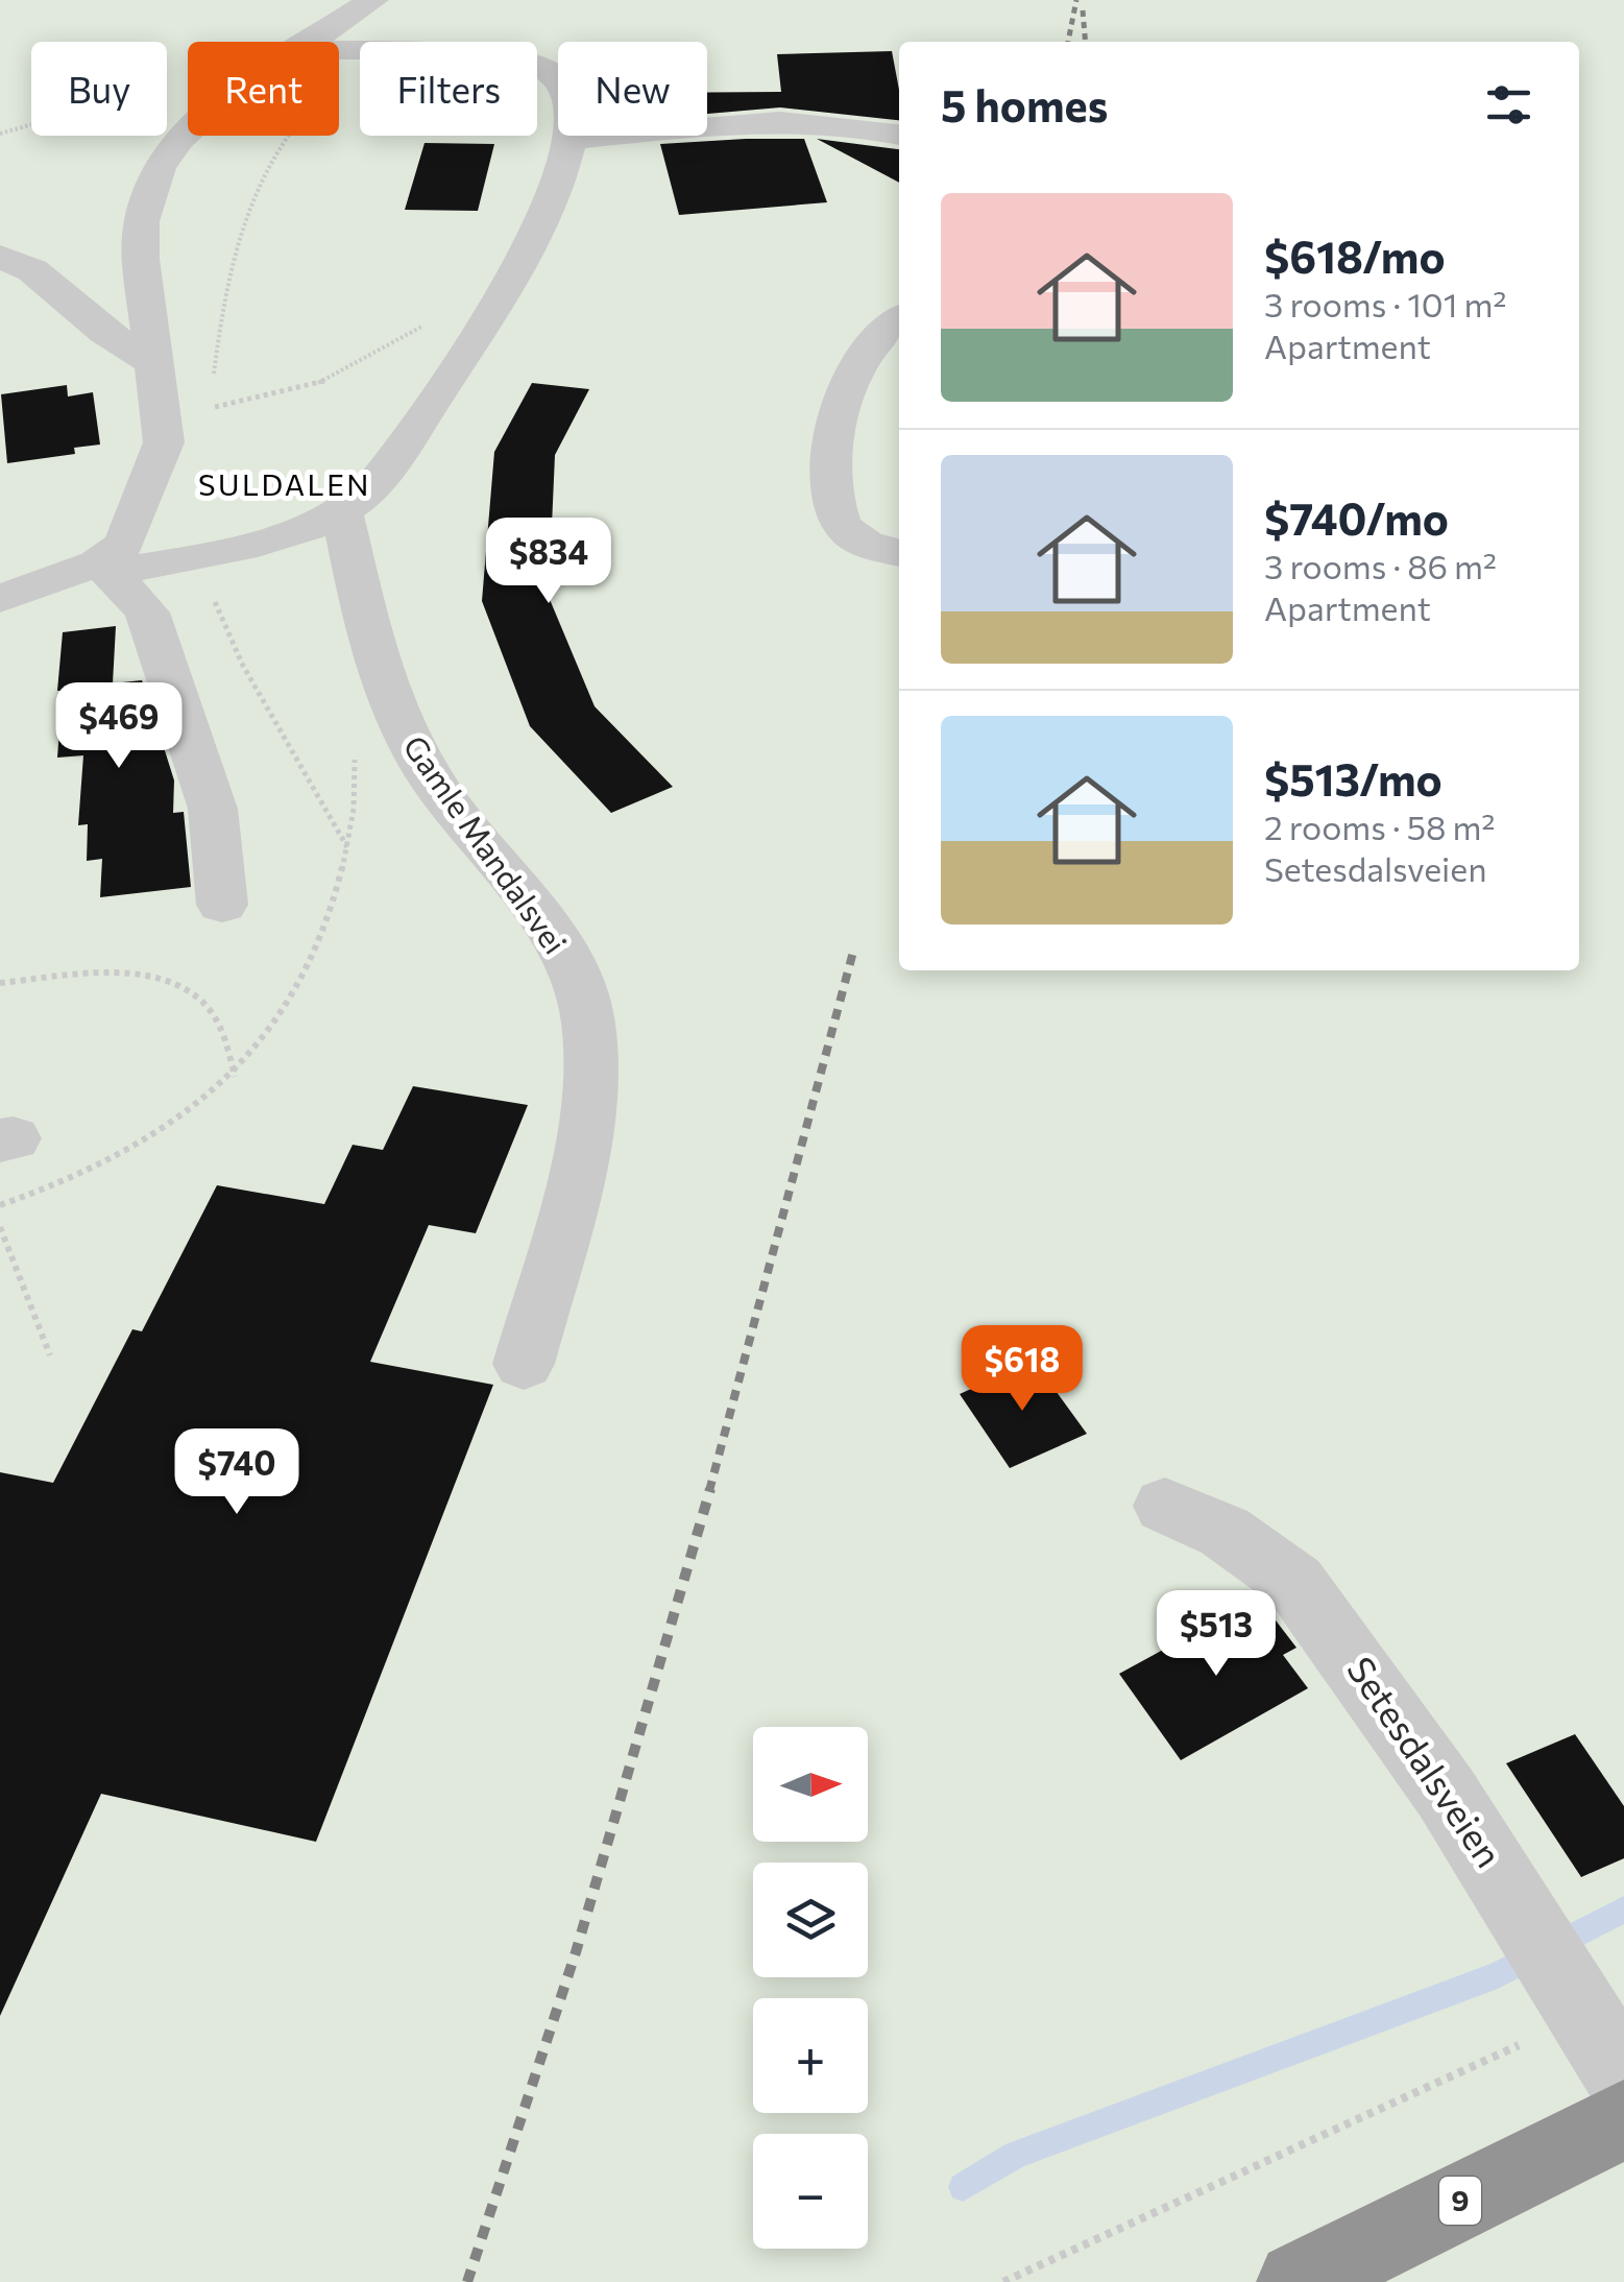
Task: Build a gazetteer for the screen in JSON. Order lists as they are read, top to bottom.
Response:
{
  "streets": {
    "highway": ["9"],
    "street": ["Gamle Mandalsvei", "Setesdalsveien"]
  },
  "districts": ["SULDALEN"],
  "north": "right",
  "page": {
    "chip": [
      "Buy",
      "Rent",
      "Filters",
      "New"
    ],
    "heading": "5 homes",
    "list": [
      {
        "name": "$618/mo",
        "note": "3 rooms · 101 m² · Apartment"
      },
      {
        "name": "$740/mo",
        "note": "3 rooms · 86 m² · Apartment"
      },
      {
        "name": "$513/mo",
        "note": "2 rooms · 58 m² · Setesdalsveien"
      }
    ],
    "price": [
      "$834",
      "$469",
      "$618",
      "$740",
      "$513"
    ],
    "map_buttons": ["+", "−"]
  }
}
